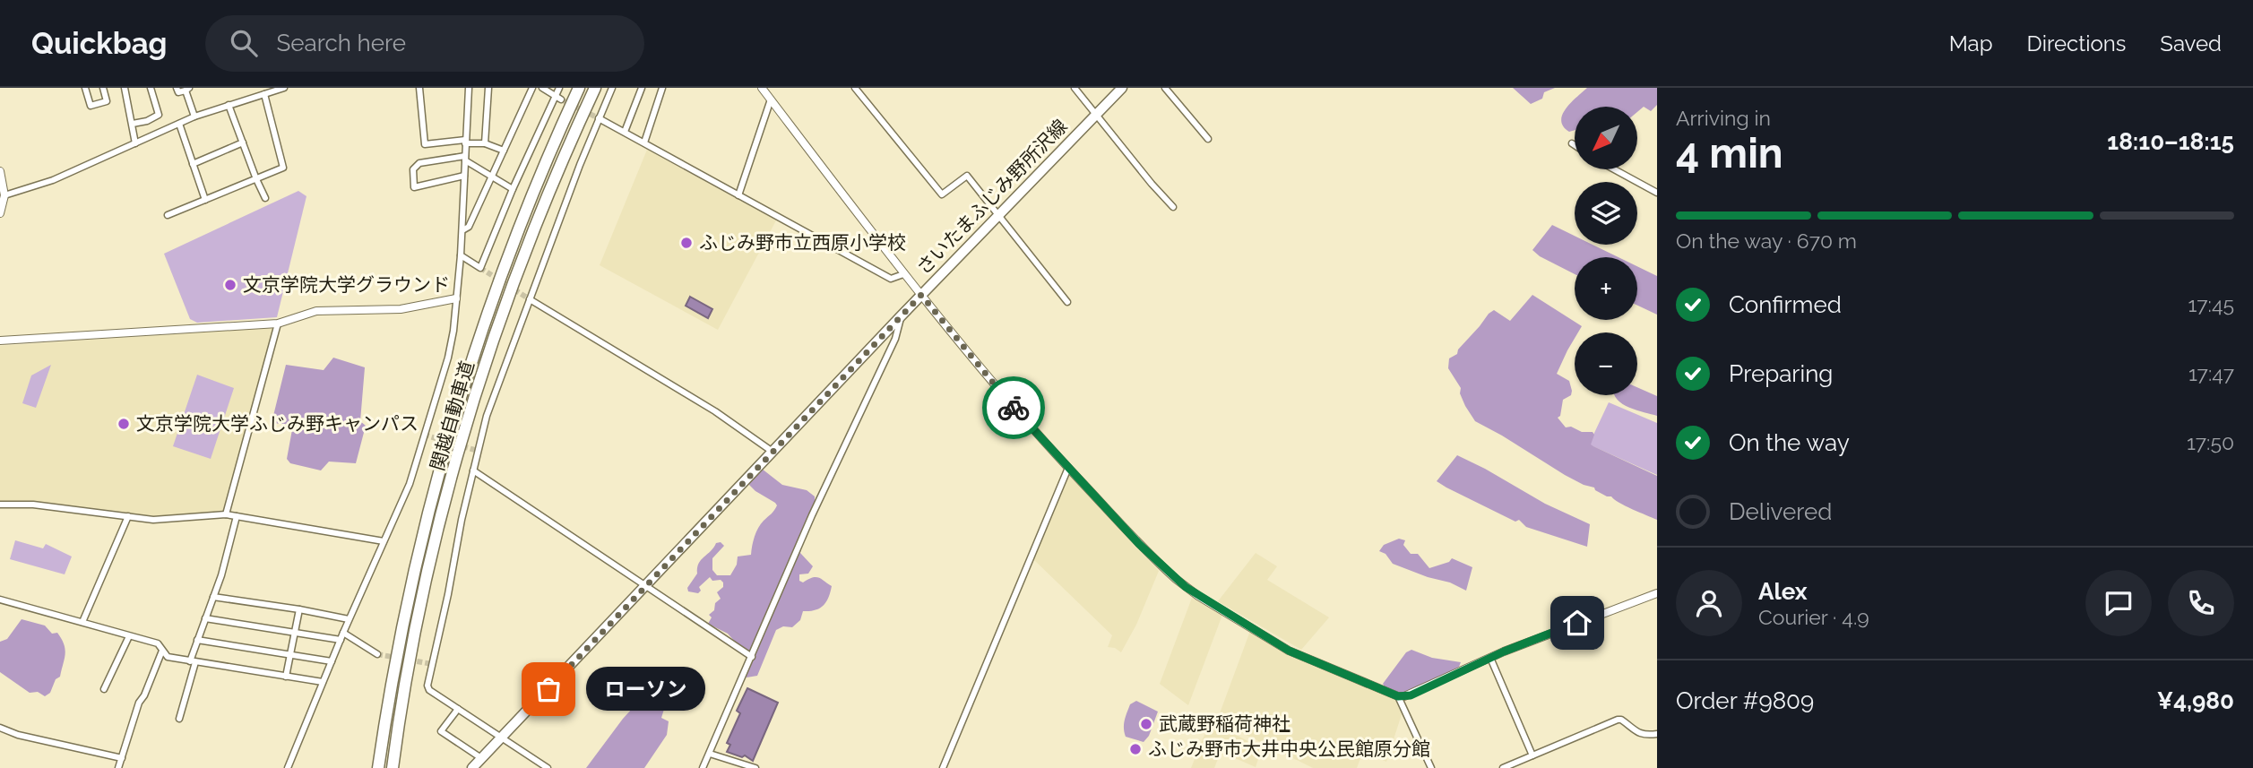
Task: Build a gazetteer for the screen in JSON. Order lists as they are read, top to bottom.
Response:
{
  "streets": {
    "highway": ["関越自動車道"],
    "main road": ["さいたまふじみ野所沢線"]
  },
  "places": [
    "ふじみ野市立西原小学校",
    "文京学院大学グラウンド",
    "文京学院大学ふじみ野キャンパス",
    "ローソン",
    "武蔵野稲荷神社",
    "ふじみ野市大井中央公民館原分館"
  ],
  "north": "bottom left",
  "page": {
    "header": "Quickbag",
    "search": "Search here",
    "nav": ["Map", "Directions", "Saved"],
    "heading": ["4 min", "Arriving in", "18:10–18:15"],
    "panel": [
      "Alex",
      "Courier · 4.9",
      "Order #9809",
      "¥4,980"
    ],
    "map_buttons": ["+", "−"],
    "bar": "On the way · 670 m",
    "list": [
      ["Confirmed", "17:45"],
      ["Preparing", "17:47"],
      ["On the way", "17:50"],
      "Delivered"
    ],
    "bubble": "ローソン"
  }
}
